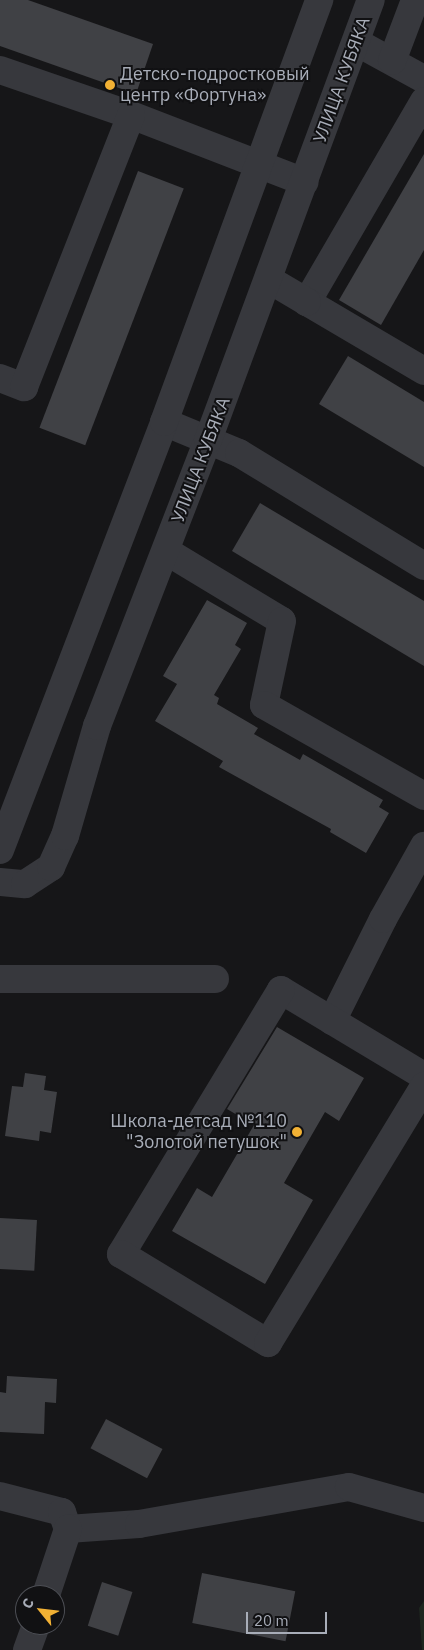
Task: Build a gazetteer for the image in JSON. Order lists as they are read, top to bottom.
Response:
{
  "streets": {
    "street": ["УЛИЦА КУБЯКА"]
  },
  "places": ["Детско-подростковый центр «Фортуна»", "Школа-детсад №110 \"Золотой петушок\""],
  "scale_bar": "20 m",
  "north": "top left"
}
